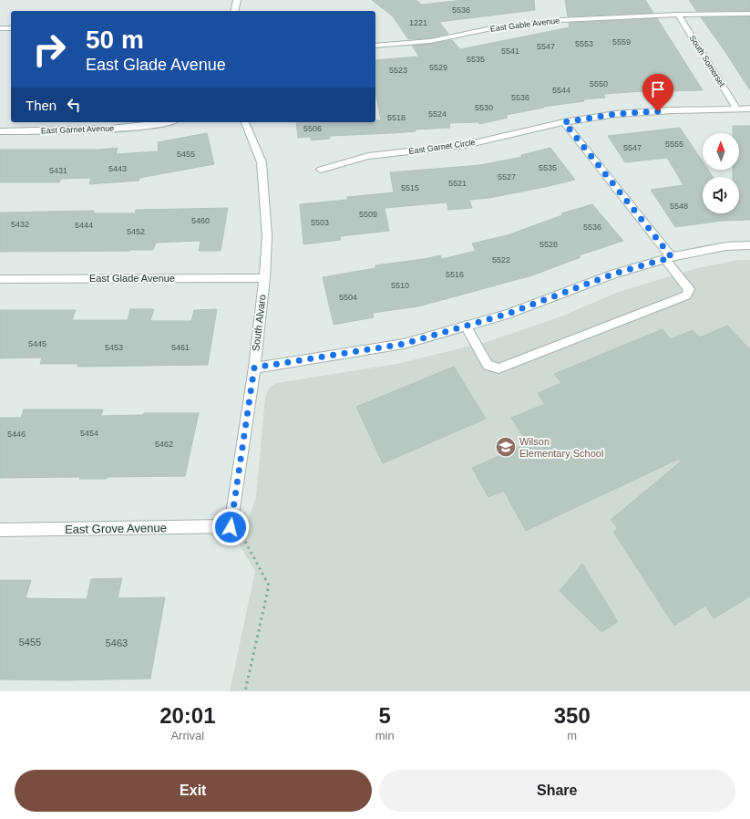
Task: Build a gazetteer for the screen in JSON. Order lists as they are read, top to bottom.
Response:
{
  "streets": {
    "street": [
      "East Gable Avenue",
      "South Somerset",
      "East Garnet Avenue",
      "East Garnet Circle",
      "East Glade Avenue",
      "South Alvaro",
      "East Grove Avenue"
    ]
  },
  "crossings": [
    ["East Gable Avenue", "South Somerset"],
    ["East Glade Avenue", "South Alvaro"],
    ["South Alvaro", "East Grove Avenue"]
  ],
  "places": {
    "school or university": ["Wilson Elementary School"]
  },
  "house_numbers": [
    "5536",
    "1221",
    "5559",
    "5553",
    "5547",
    "5541",
    "5535",
    "5529",
    "5523",
    "5550",
    "5544",
    "5536",
    "5530",
    "5524",
    "5518",
    "5506",
    "5555",
    "5547",
    "5455",
    "5535",
    "5443",
    "5431",
    "5527",
    "5521",
    "5515",
    "5548",
    "5509",
    "5460",
    "5503",
    "5432",
    "5444",
    "5536",
    "5452",
    "5528",
    "5522",
    "5516",
    "5510",
    "5504",
    "5445",
    "5453",
    "5461",
    "5454",
    "5446",
    "5462",
    "5455",
    "5463"
  ],
  "north": "top",
  "page": {
    "turn": ["50 m", "East Glade Avenue"],
    "then": "Then",
    "eta": [
      "20:01",
      "Arrival",
      "5",
      "min",
      "350",
      "m"
    ],
    "buttons": ["Exit", "Share"]
  }
}
